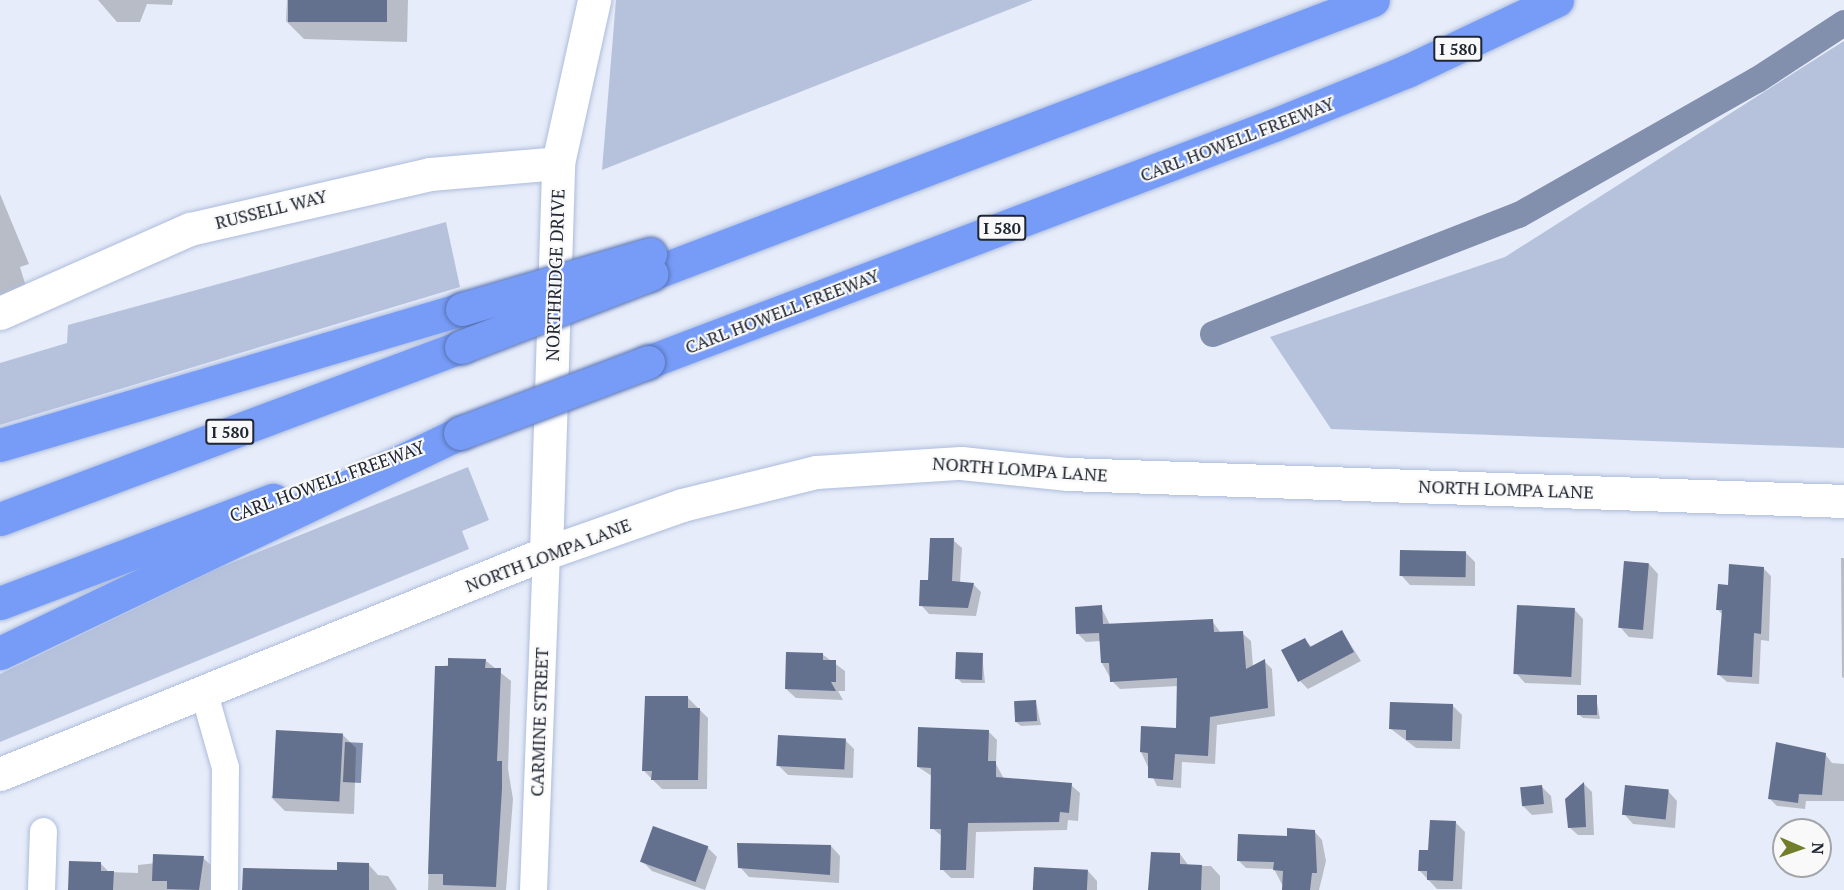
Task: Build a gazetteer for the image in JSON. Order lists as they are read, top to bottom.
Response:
{
  "streets": {
    "highway": ["I 580", "CARL HOWELL FREEWAY"],
    "street": [
      "RUSSELL WAY",
      "NORTHRIDGE DRIVE",
      "NORTH LOMPA LANE",
      "CARMINE STREET"
    ]
  },
  "crossings": [
    ["RUSSELL WAY", "NORTHRIDGE DRIVE"],
    ["NORTHRIDGE DRIVE", "NORTH LOMPA LANE"],
    ["NORTHRIDGE DRIVE", "CARMINE STREET"],
    ["NORTH LOMPA LANE", "CARMINE STREET"]
  ],
  "north": "right"
}
